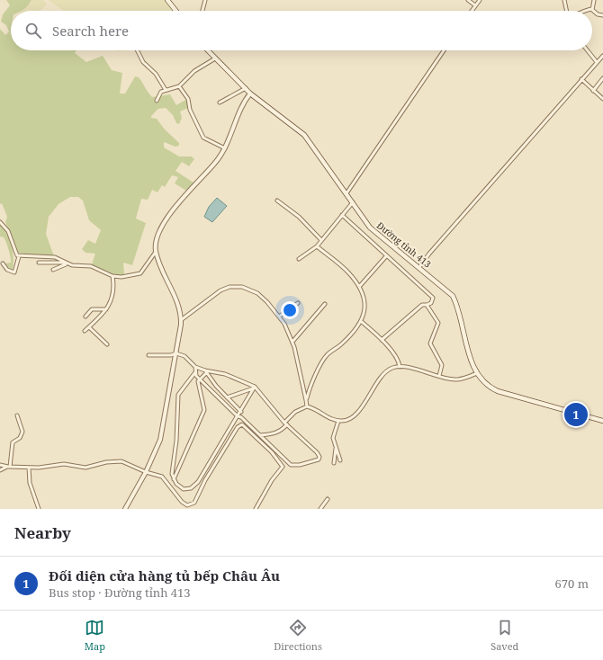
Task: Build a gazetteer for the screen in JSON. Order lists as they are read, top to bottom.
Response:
{
  "streets": {
    "main road": ["Đường tỉnh 413"]
  },
  "page": {
    "search": "Search here",
    "pins": "1",
    "heading": "Nearby",
    "list": [
      {
        "mark": "1",
        "name": "Đối diện cửa hàng tủ bếp Châu Âu",
        "note": "Bus stop · Đường tỉnh 413",
        "value": "670 m"
      }
    ],
    "nav": ["Map", "Directions", "Saved"]
  }
}
